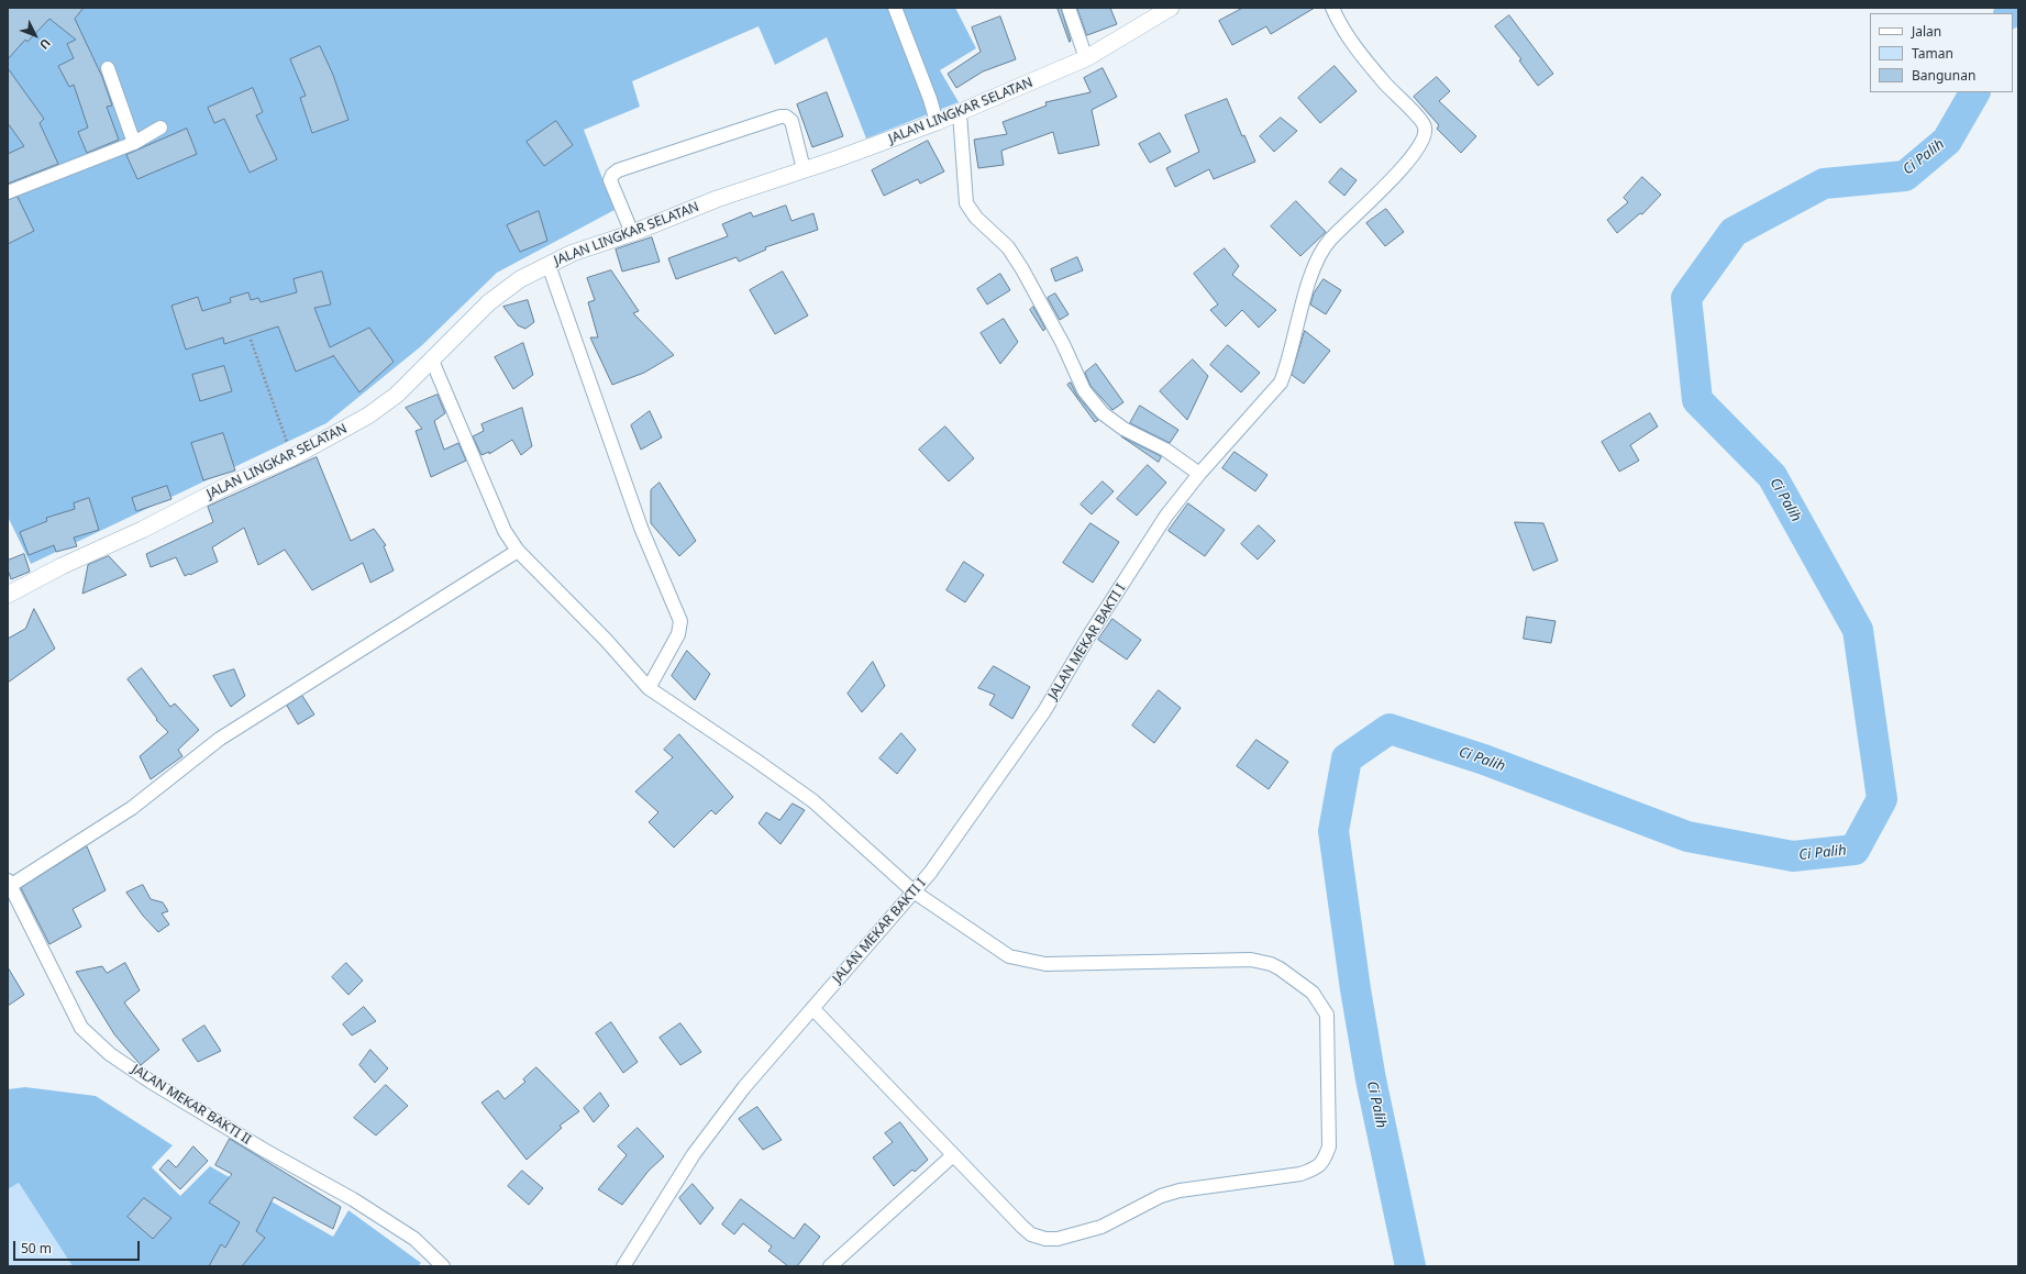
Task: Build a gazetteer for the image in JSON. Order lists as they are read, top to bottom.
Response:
{
  "streets": {
    "street": ["JALAN LINGKAR SELATAN", "JALAN MEKAR BAKTI I", "JALAN MEKAR BAKTI II"]
  },
  "water": ["Ci Palih"],
  "legend": ["Jalan", "Taman", "Bangunan"],
  "scale_bar": "50 m",
  "north": "bottom right"
}
